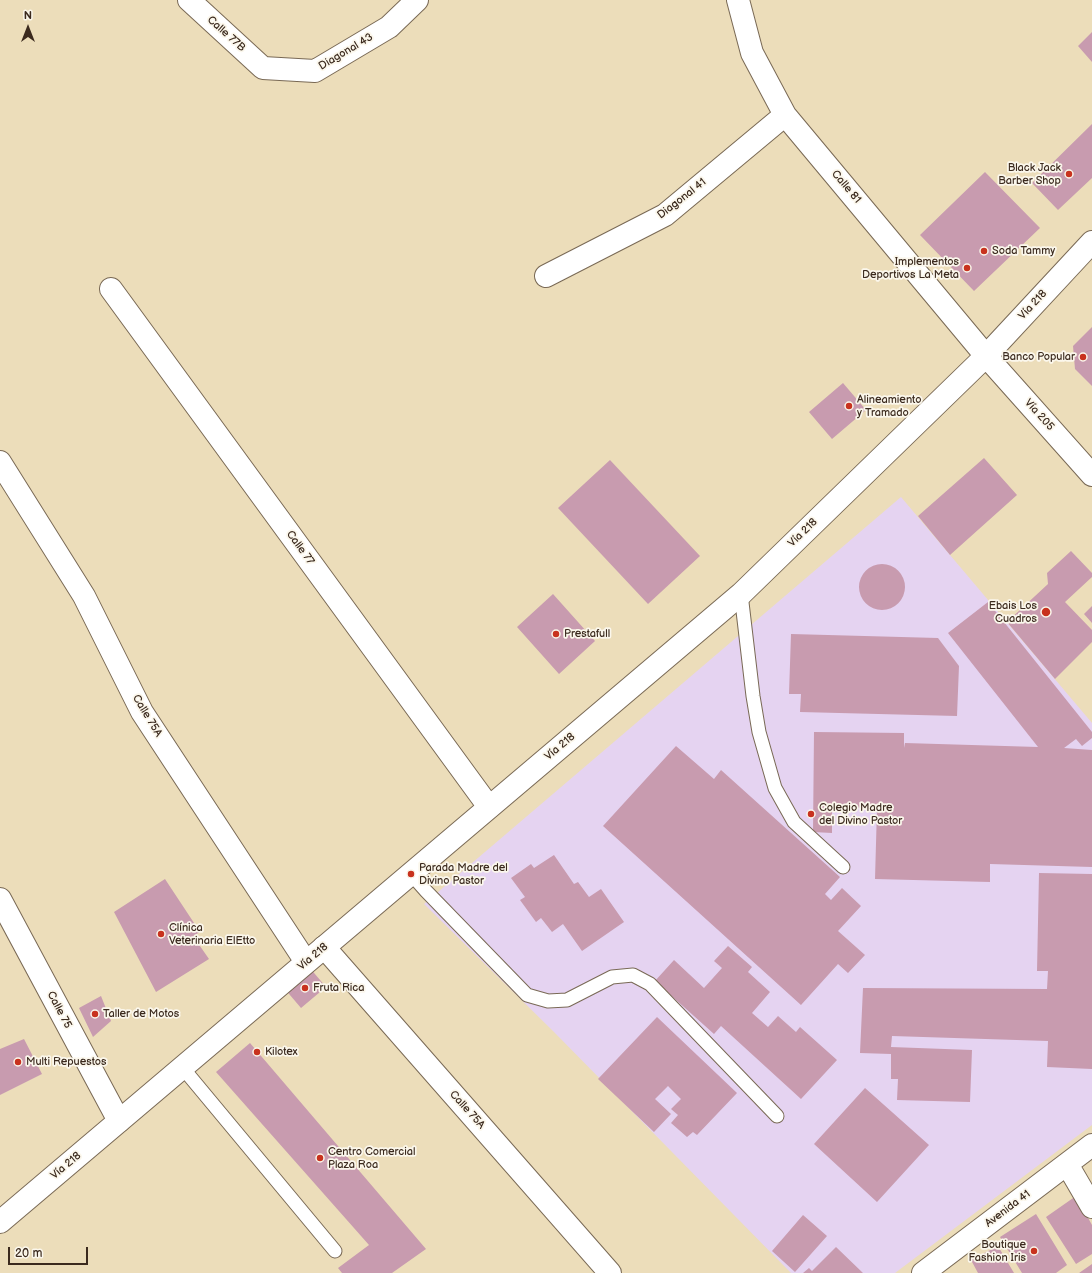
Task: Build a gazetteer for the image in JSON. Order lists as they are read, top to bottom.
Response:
{
  "streets": {
    "street": [
      "Calle 77B",
      "Diagonal 43",
      "Calle 81",
      "Diagonal 41",
      "Vía 218",
      "Vía 205",
      "Calle 77",
      "Calle 75A",
      "Calle 75",
      "Avenida 41"
    ]
  },
  "crossings": [
    ["Calle 77B", "Diagonal 43"],
    ["Calle 81", "Diagonal 41"],
    ["Calle 81", "Vía 218"],
    ["Calle 81", "Vía 205"],
    ["Vía 218", "Vía 205"],
    ["Vía 218", "Calle 77"],
    ["Vía 218", "Calle 75A"],
    ["Vía 218", "Calle 75"]
  ],
  "places": [
    "Black Jack Barber Shop",
    "Soda Tammy",
    "Implementos Deportivos La Meta",
    "Banco Popular",
    "Alineamiento y Tramado",
    "Ebais Los Cuadros",
    "Prestafull",
    "Colegio Madre del Divino Pastor",
    "Parada Madre del Divino Pastor",
    "Clínica Veterinaria ElEtto",
    "Fruta Rica",
    "Taller de Motos",
    "Kilotex",
    "Multi Repuestos",
    "Centro Comercial Plaza Roa",
    "Boutique Fashion Iris"
  ],
  "scale_bar": "20 m",
  "north": "top"
}
